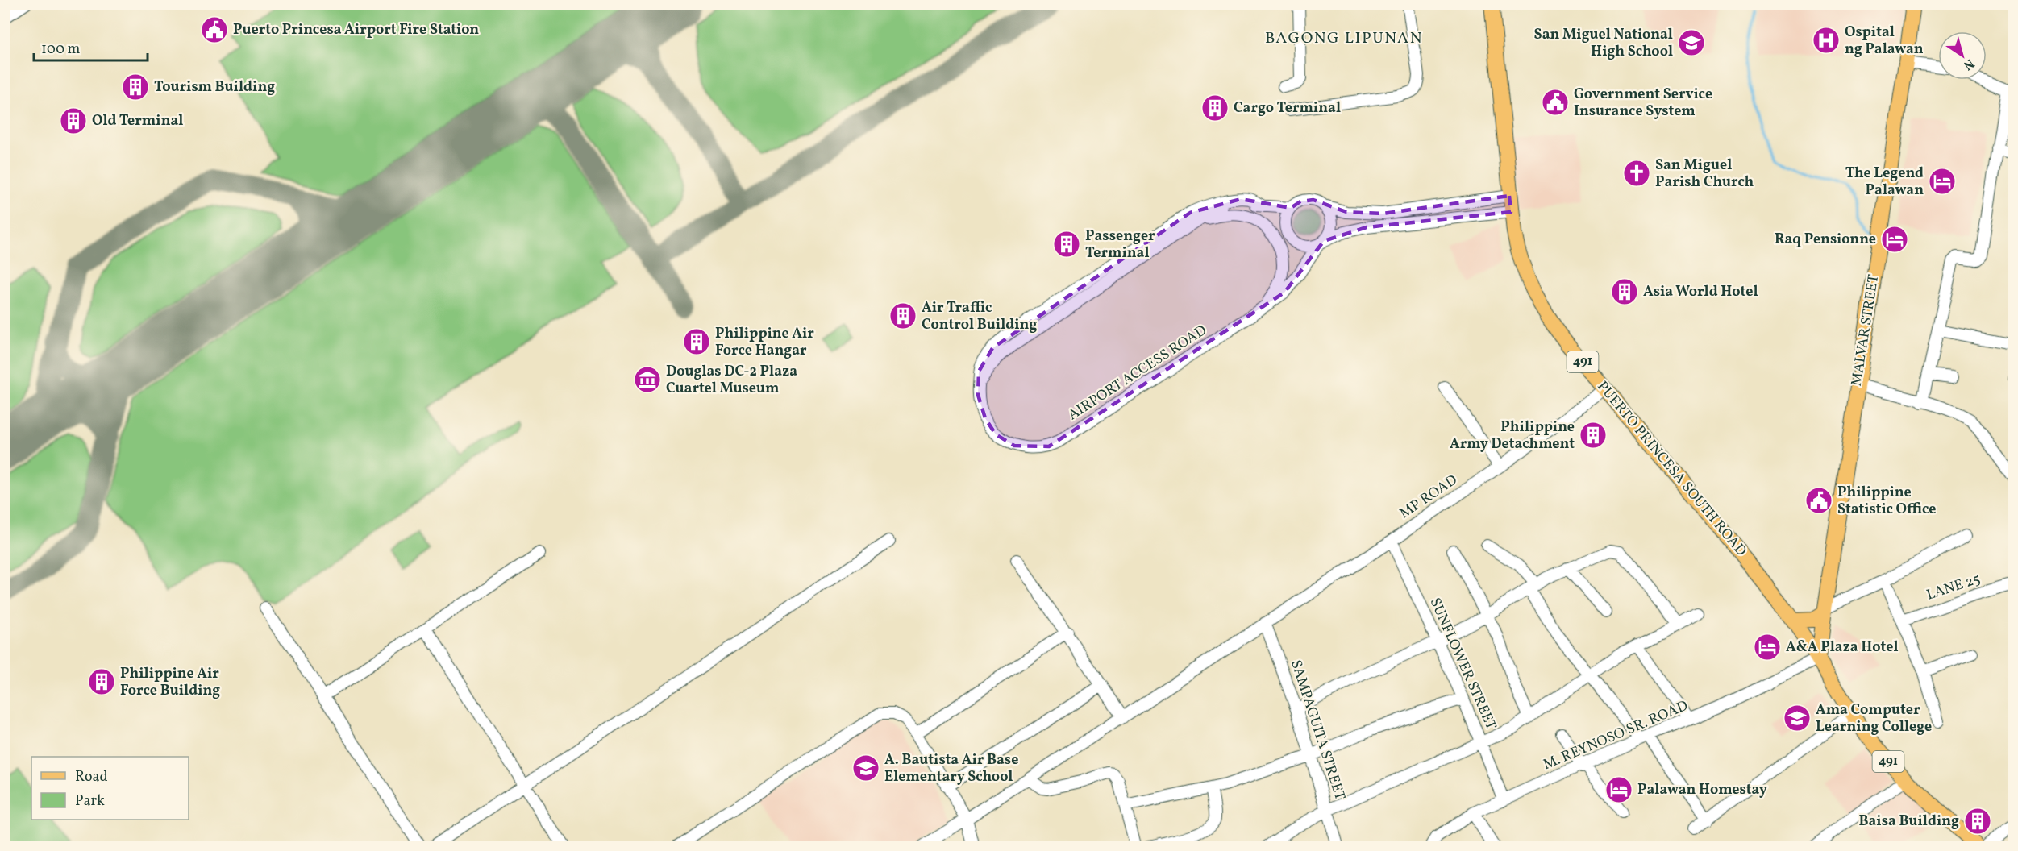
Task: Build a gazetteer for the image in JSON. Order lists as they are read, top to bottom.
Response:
{
  "streets": {
    "main road": ["MALVAR STREET", "491", "PUERTO PRINCESA SOUTH ROAD"],
    "street": [
      "AIRPORT ACCESS ROAD",
      "MP ROAD",
      "LANE 25",
      "SUNFLOWER STREET",
      "SAMPAGUITA STREET",
      "M. REYNOSO SR. ROAD"
    ]
  },
  "crossings": [
    ["MALVAR STREET", "PUERTO PRINCESA SOUTH ROAD"],
    ["MALVAR STREET", "M. REYNOSO SR. ROAD"],
    ["PUERTO PRINCESA SOUTH ROAD", "MP ROAD"],
    ["PUERTO PRINCESA SOUTH ROAD", "M. REYNOSO SR. ROAD"],
    ["MP ROAD", "SUNFLOWER STREET"],
    ["MP ROAD", "SAMPAGUITA STREET"],
    ["SUNFLOWER STREET", "M. REYNOSO SR. ROAD"]
  ],
  "districts": ["BAGONG LIPUNAN"],
  "places": {
    "public building": ["Puerto Princesa Airport Fire Station", "Government Service Insurance System", "Philippine Statistic Office"],
    "hospital": ["Ospital ng Palawan"],
    "school or university": ["San Miguel National High School", "Ama Computer Learning College", "A. Bautista Air Base Elementary School"],
    "building": [
      "Tourism Building",
      "Cargo Terminal",
      "Old Terminal",
      "Passenger Terminal",
      "Asia World Hotel",
      "Air Traffic Control Building",
      "Philippine Air Force Hangar",
      "Philippine Army Detachment",
      "Philippine Air Force Building",
      "Baisa Building"
    ],
    "church": ["San Miguel Parish Church"],
    "hotel": [
      "The Legend Palawan",
      "Raq Pensionne",
      "A&A Plaza Hotel",
      "Palawan Homestay"
    ],
    "museum": ["Douglas DC-2 Plaza Cuartel Museum"]
  },
  "legend": ["Road", "Park"],
  "scale_bar": "100 m",
  "north": "bottom right"
}
